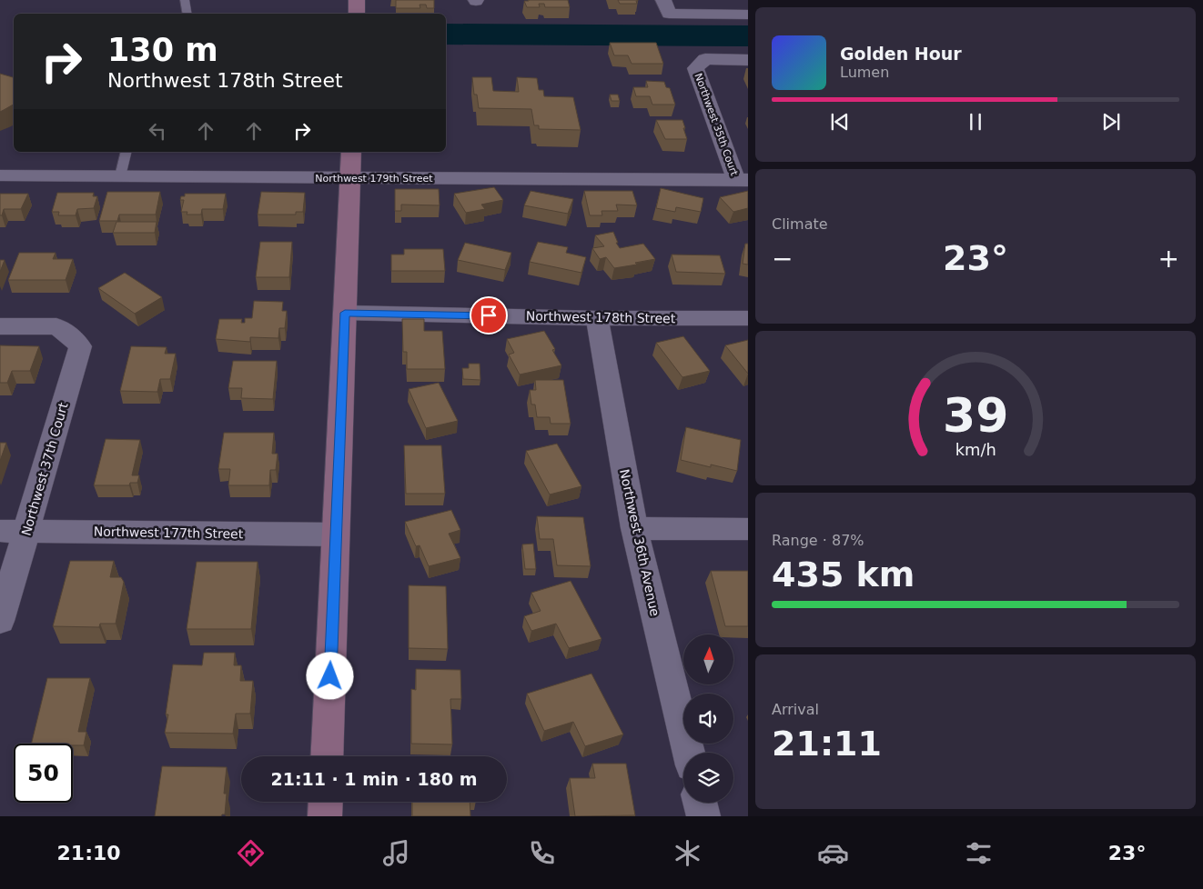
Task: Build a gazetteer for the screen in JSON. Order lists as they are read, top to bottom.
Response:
{
  "streets": {
    "street": [
      "Northwest 35th Court",
      "Northwest 179th Street",
      "Northwest 178th Street",
      "Northwest 37th Court",
      "Northwest 177th Street",
      "Northwest 36th Avenue"
    ]
  },
  "crossings": [
    ["Northwest 35th Court", "Northwest 179th Street"],
    ["Northwest 178th Street", "Northwest 36th Avenue"],
    ["Northwest 37th Court", "Northwest 177th Street"]
  ],
  "north": "top",
  "page": {
    "turn": ["130 m", "Northwest 178th Street"],
    "song": ["Golden Hour", "Lumen"],
    "tile": [
      "Climate",
      ["Range · 87%", "435 km"],
      ["Arrival", "21:11"]
    ],
    "heat": ["−", "23°", "+"],
    "limit": "50",
    "trip": "21:11 · 1 min · 180 m",
    "tabs": ["21:10", "23°"],
    "gauge": ["39", "km/h"]
  }
}
